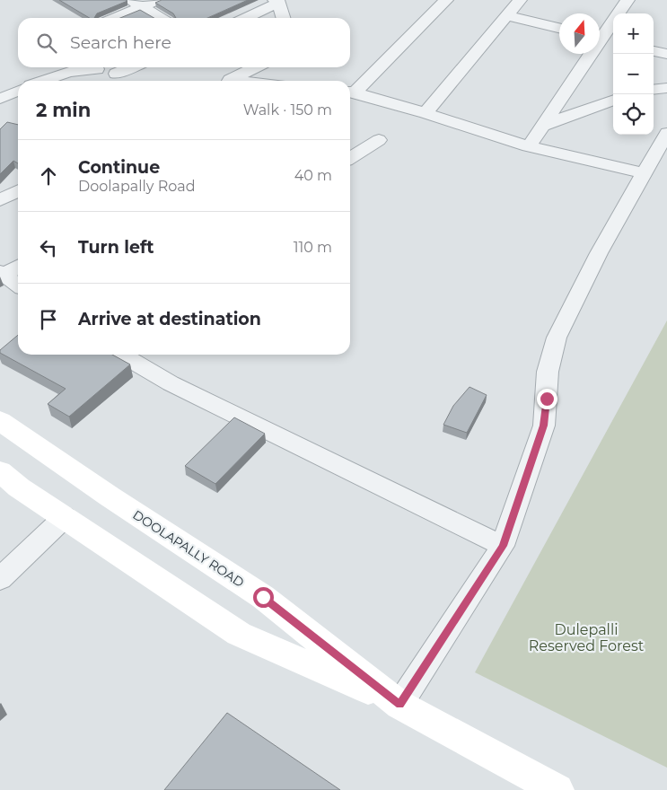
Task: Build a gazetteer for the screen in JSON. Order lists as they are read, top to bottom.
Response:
{
  "streets": {
    "main road": ["DOOLAPALLY ROAD"]
  },
  "parks": ["Dulepalli Reserved Forest"],
  "north": "top",
  "page": {
    "map_buttons": ["+", "−"],
    "search": "Search here",
    "heading": ["2 min", "Walk · 150 m"],
    "list": [
      ["Continue", "Doolapally Road", "40 m"],
      ["Turn left", "110 m"],
      "Arrive at destination"
    ]
  }
}
